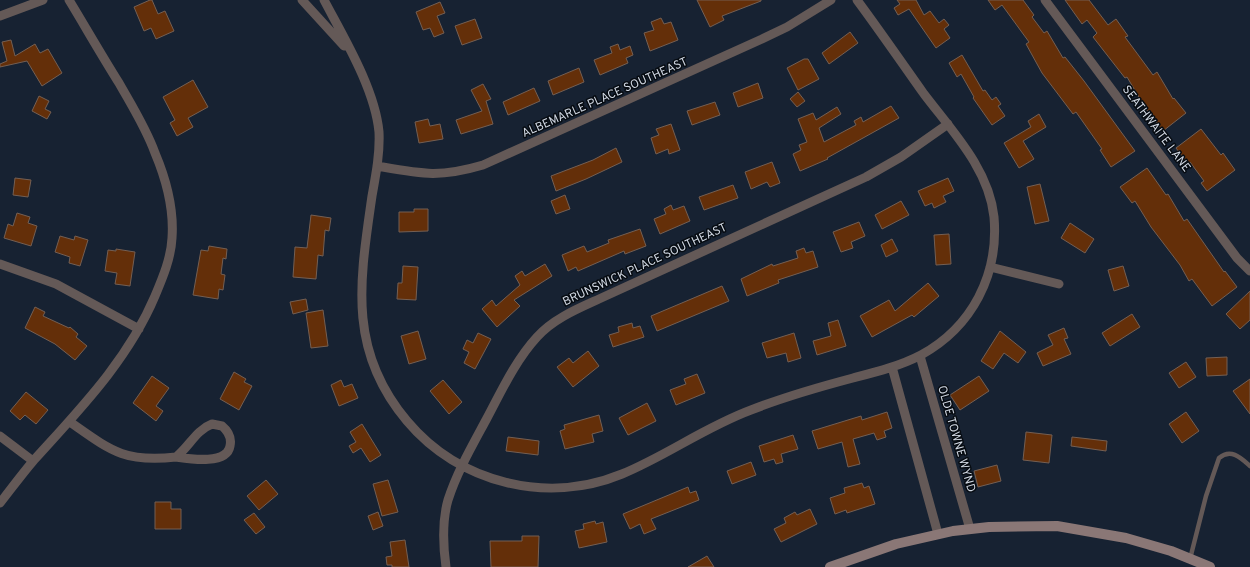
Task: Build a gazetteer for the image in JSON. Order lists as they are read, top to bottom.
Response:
{
  "streets": {
    "street": [
      "ALBEMARLE PLACE SOUTHEAST",
      "SEATHWAITE LANE",
      "BRUNSWICK PLACE SOUTHEAST",
      "OLDE TOWNE WYND"
    ]
  }
}
